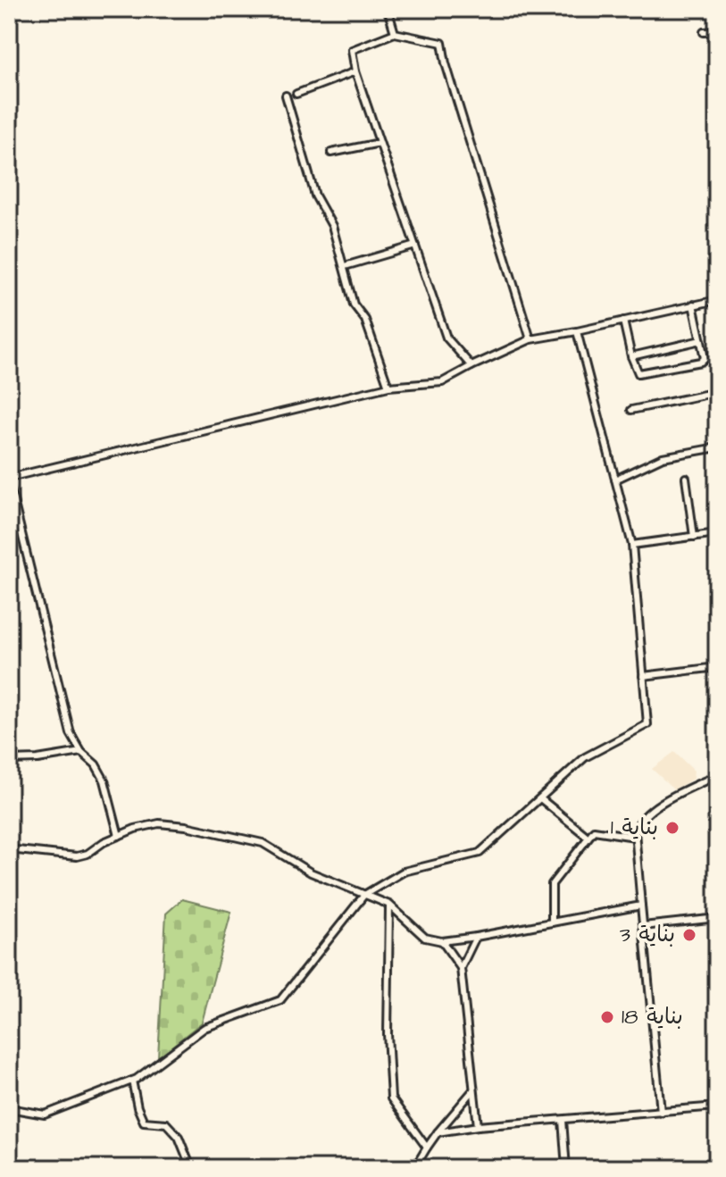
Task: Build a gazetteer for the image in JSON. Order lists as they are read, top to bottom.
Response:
{
  "places": ["بناية 1", "بناية 3", "بناية 18"]
}
